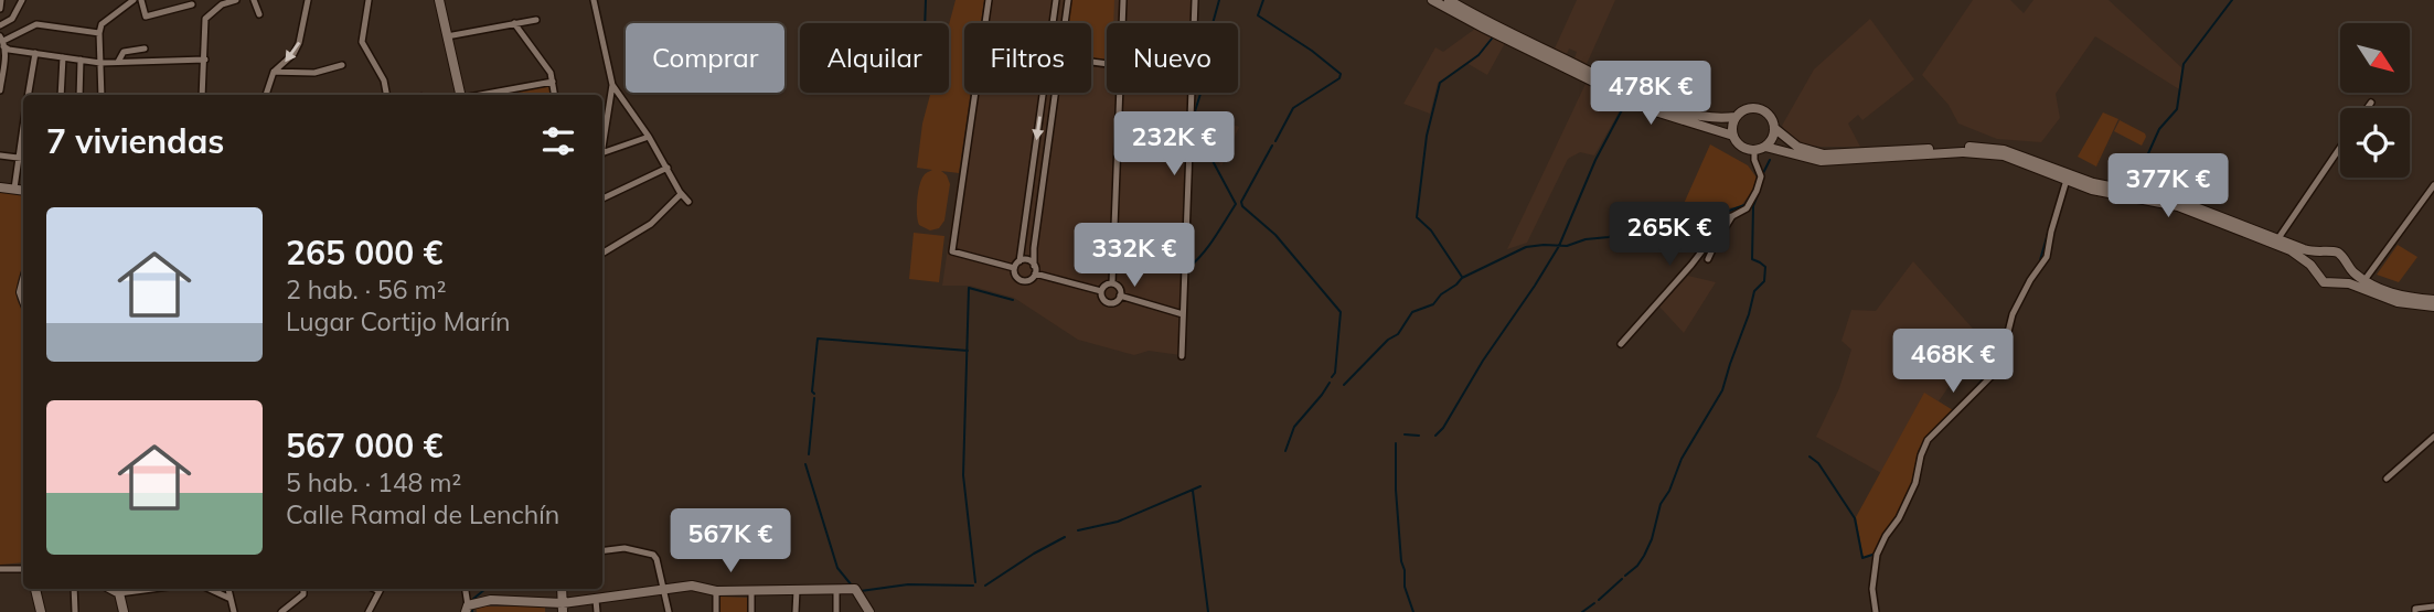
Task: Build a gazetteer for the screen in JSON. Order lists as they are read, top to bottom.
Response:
{
  "north": "bottom right",
  "page": {
    "chip": [
      "Comprar",
      "Alquilar",
      "Filtros",
      "Nuevo"
    ],
    "price": [
      "478K €",
      "232K €",
      "377K €",
      "265K €",
      "332K €",
      "468K €",
      "567K €"
    ],
    "heading": "7 viviendas",
    "list": [
      {
        "name": "265 000 €",
        "note": "2 hab. · 56 m² · Lugar Cortijo Marín"
      },
      {
        "name": "567 000 €",
        "note": "5 hab. · 148 m² · Calle Ramal de Lenchín"
      }
    ]
  }
}
